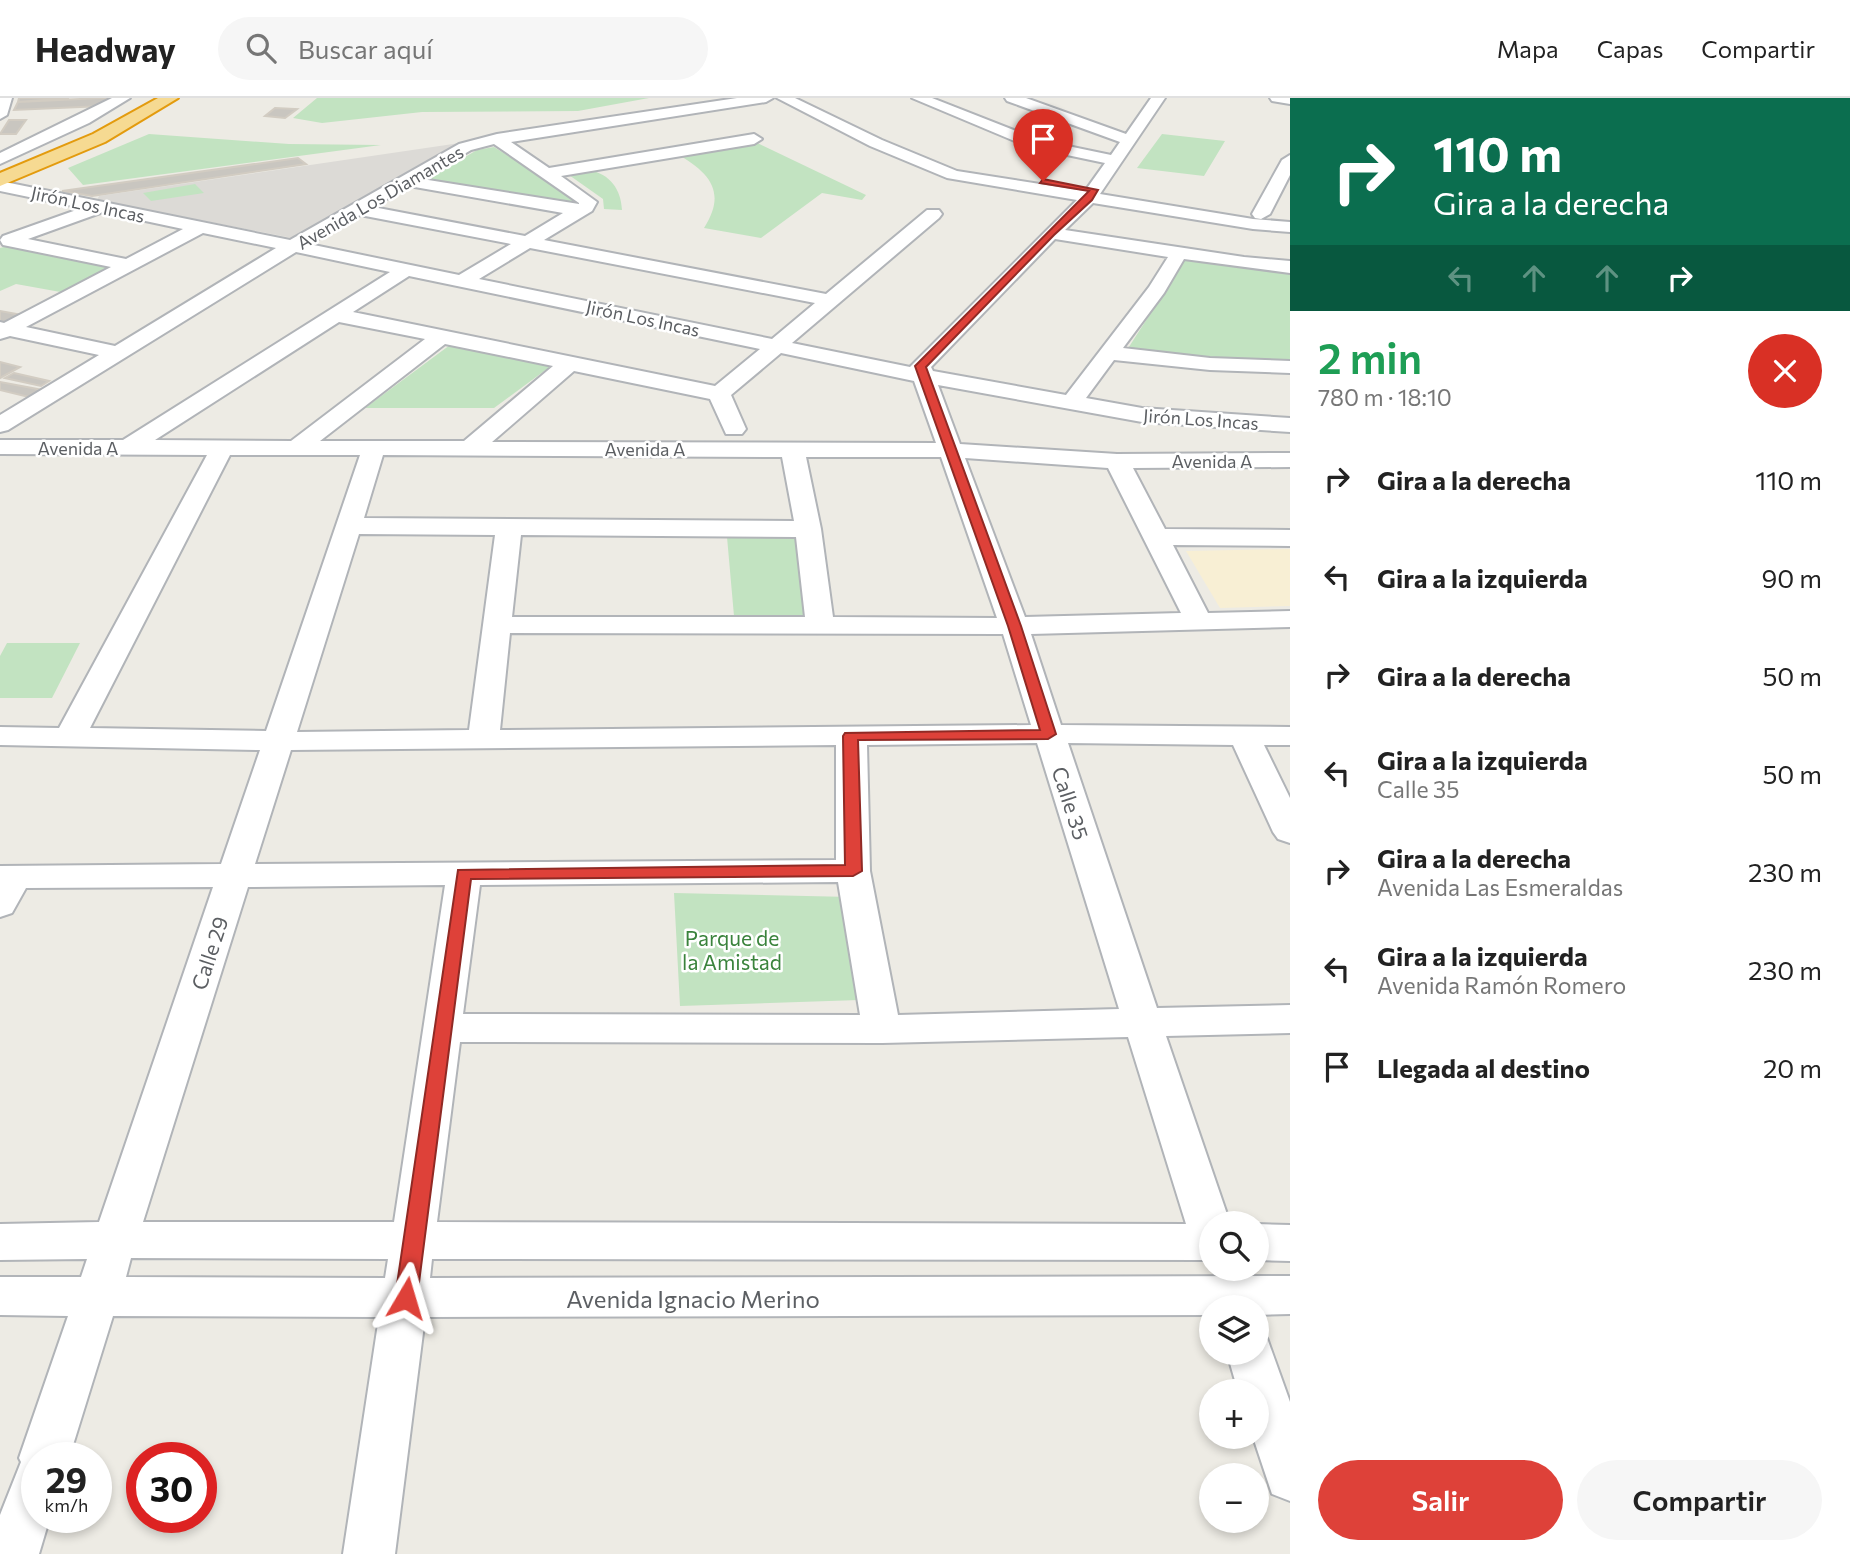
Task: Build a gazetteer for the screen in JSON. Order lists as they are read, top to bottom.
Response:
{
  "streets": {
    "street": [
      "Avenida Los Diamantes",
      "Jirón Los Incas",
      "Avenida A",
      "Calle 35",
      "Calle 29",
      "Avenida Ignacio Merino"
    ]
  },
  "crossings": [
    ["Avenida Los Diamantes", "Jirón Los Incas"],
    ["Jirón Los Incas", "Calle 35"],
    ["Avenida A", "Calle 35"],
    ["Avenida A", "Calle 29"],
    ["Calle 29", "Avenida Ignacio Merino"]
  ],
  "parks": ["Parque de la Amistad"],
  "page": {
    "header": "Headway",
    "search": "Buscar aquí",
    "nav": ["Mapa", "Capas", "Compartir"],
    "turn": ["110 m", "Gira a la derecha"],
    "heading": ["2 min", "780 m · 18:10"],
    "list": [
      {
        "name": "Gira a la derecha",
        "value": "110 m"
      },
      {
        "name": "Gira a la izquierda",
        "value": "90 m"
      },
      {
        "name": "Gira a la derecha",
        "value": "50 m"
      },
      {
        "name": "Gira a la izquierda",
        "note": "Calle 35",
        "value": "50 m"
      },
      {
        "name": "Gira a la derecha",
        "note": "Avenida Las Esmeraldas",
        "value": "230 m"
      },
      {
        "name": "Gira a la izquierda",
        "note": "Avenida Ramón Romero",
        "value": "230 m"
      },
      {
        "name": "Llegada al destino",
        "value": "20 m"
      }
    ],
    "map_buttons": ["+", "−"],
    "speed": "29 km/h",
    "limit": "30",
    "buttons": ["Salir", "Compartir"]
  }
}
